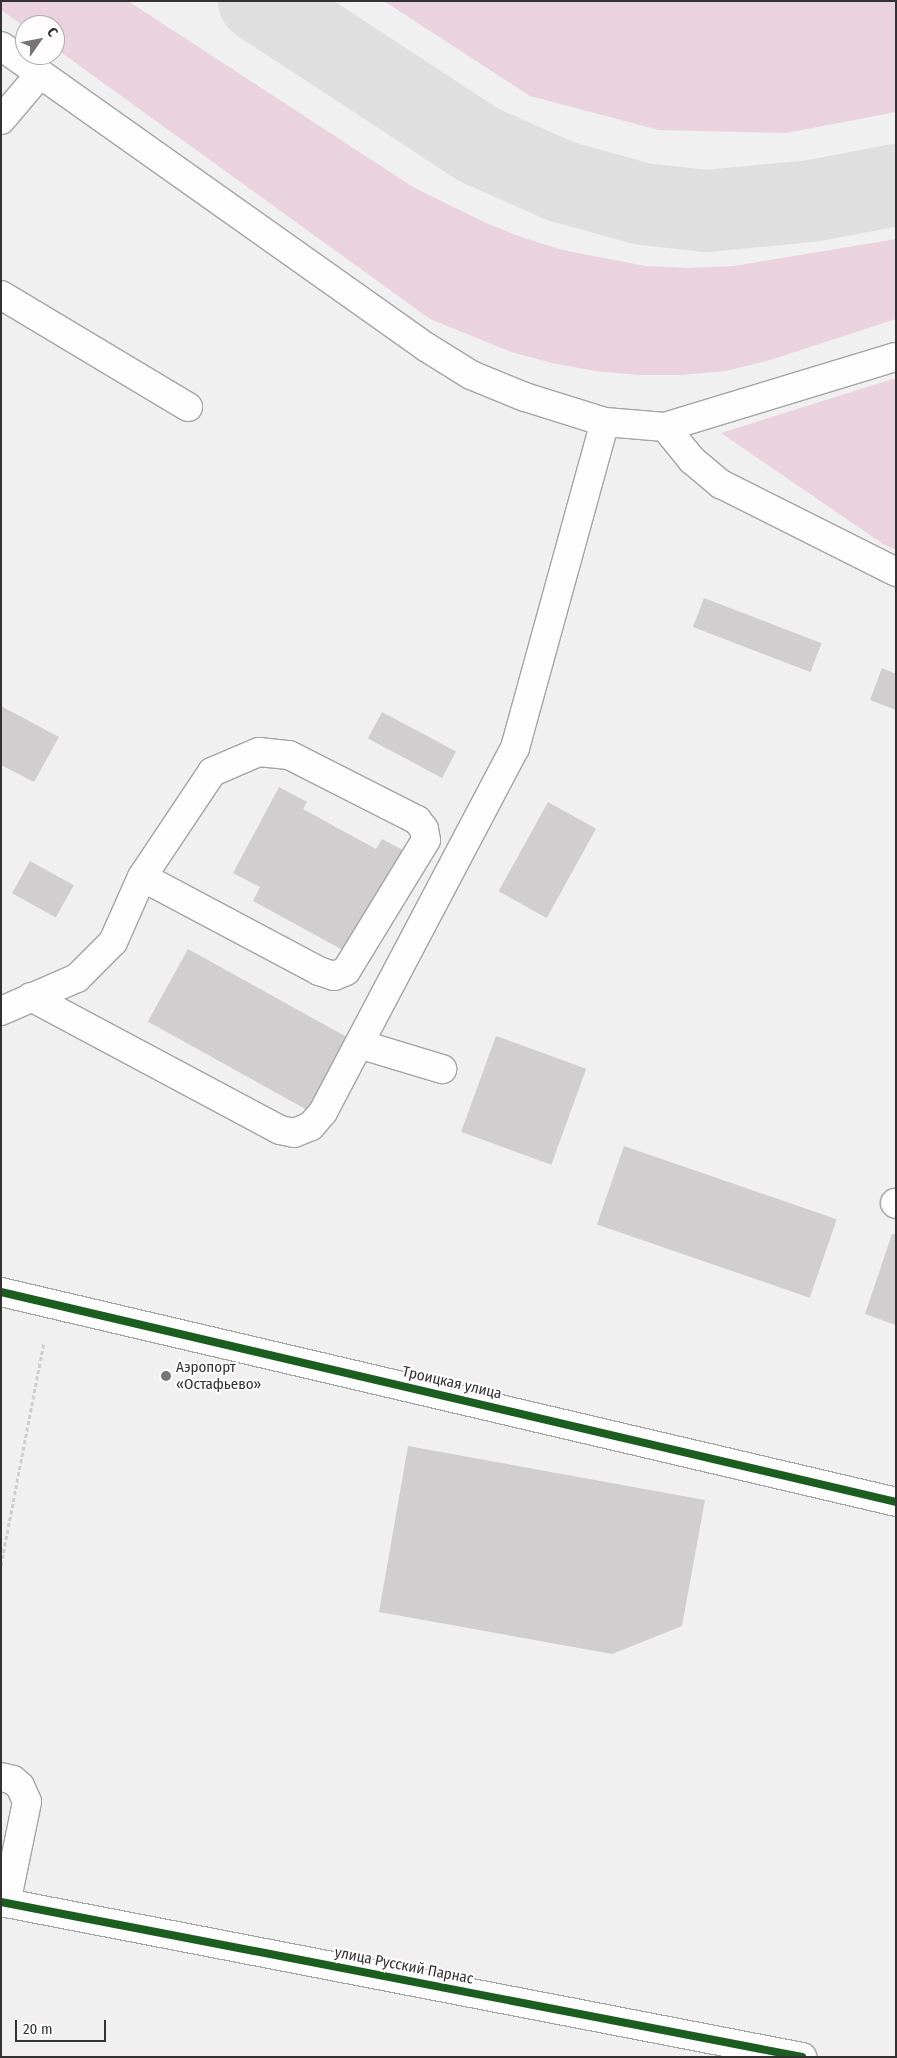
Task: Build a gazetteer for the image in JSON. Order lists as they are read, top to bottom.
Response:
{
  "streets": {
    "street": ["Троицкая улица", "улица Русский Парнас"]
  },
  "places": ["Аэропорт «Остафьево»"],
  "scale_bar": "20 m",
  "north": "top right"
}
